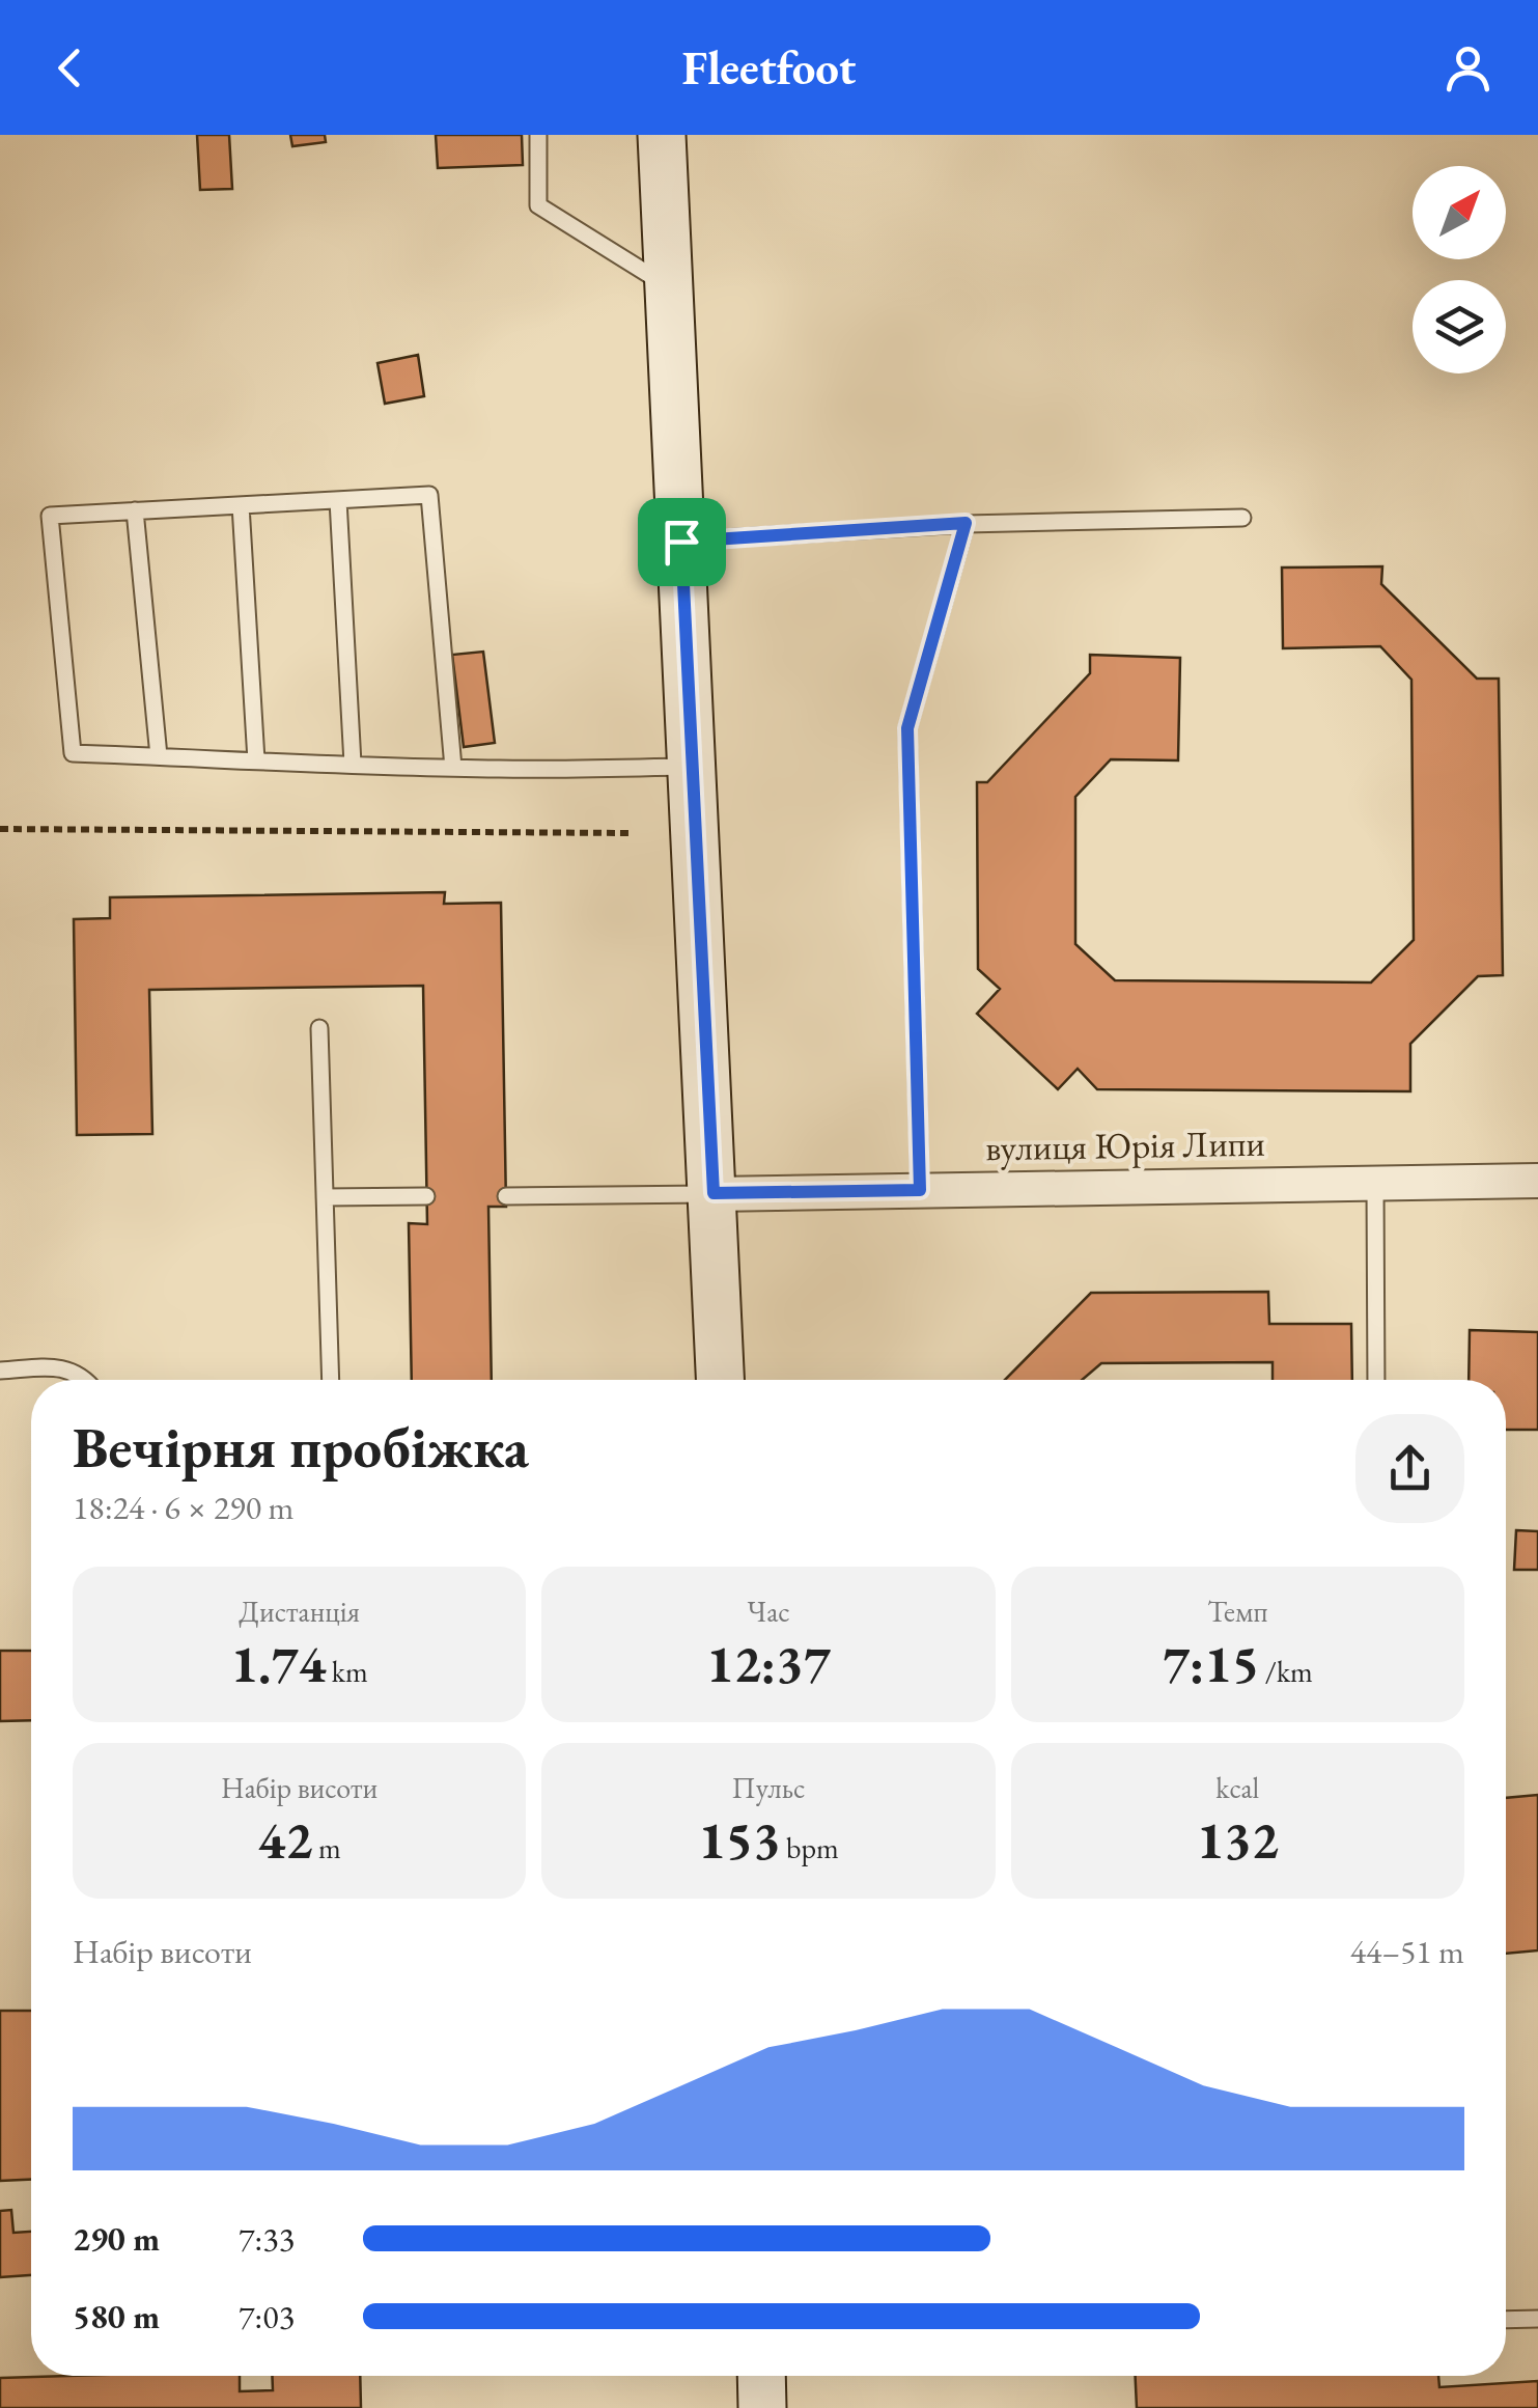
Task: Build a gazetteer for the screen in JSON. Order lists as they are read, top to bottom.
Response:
{
  "streets": {
    "street": ["вулиця Юрія Липи"]
  },
  "north": "top right",
  "page": {
    "header": "Fleetfoot",
    "heading": ["Вечірня пробіжка", "18:24 · 6 × 290 m"],
    "stats": [
      ["Дистанція", "1.74 km"],
      ["Час", "12:37"],
      ["Темп", "7:15 /km"],
      ["Набір висоти", "42 m"],
      ["Пульс", "153 bpm"],
      ["kcal", "132"]
    ],
    "chart": ["Набір висоти", "44–51 m"],
    "list": [
      {
        "name": "290 m",
        "note": "7:33"
      },
      {
        "name": "580 m",
        "note": "7:03"
      }
    ]
  }
}
